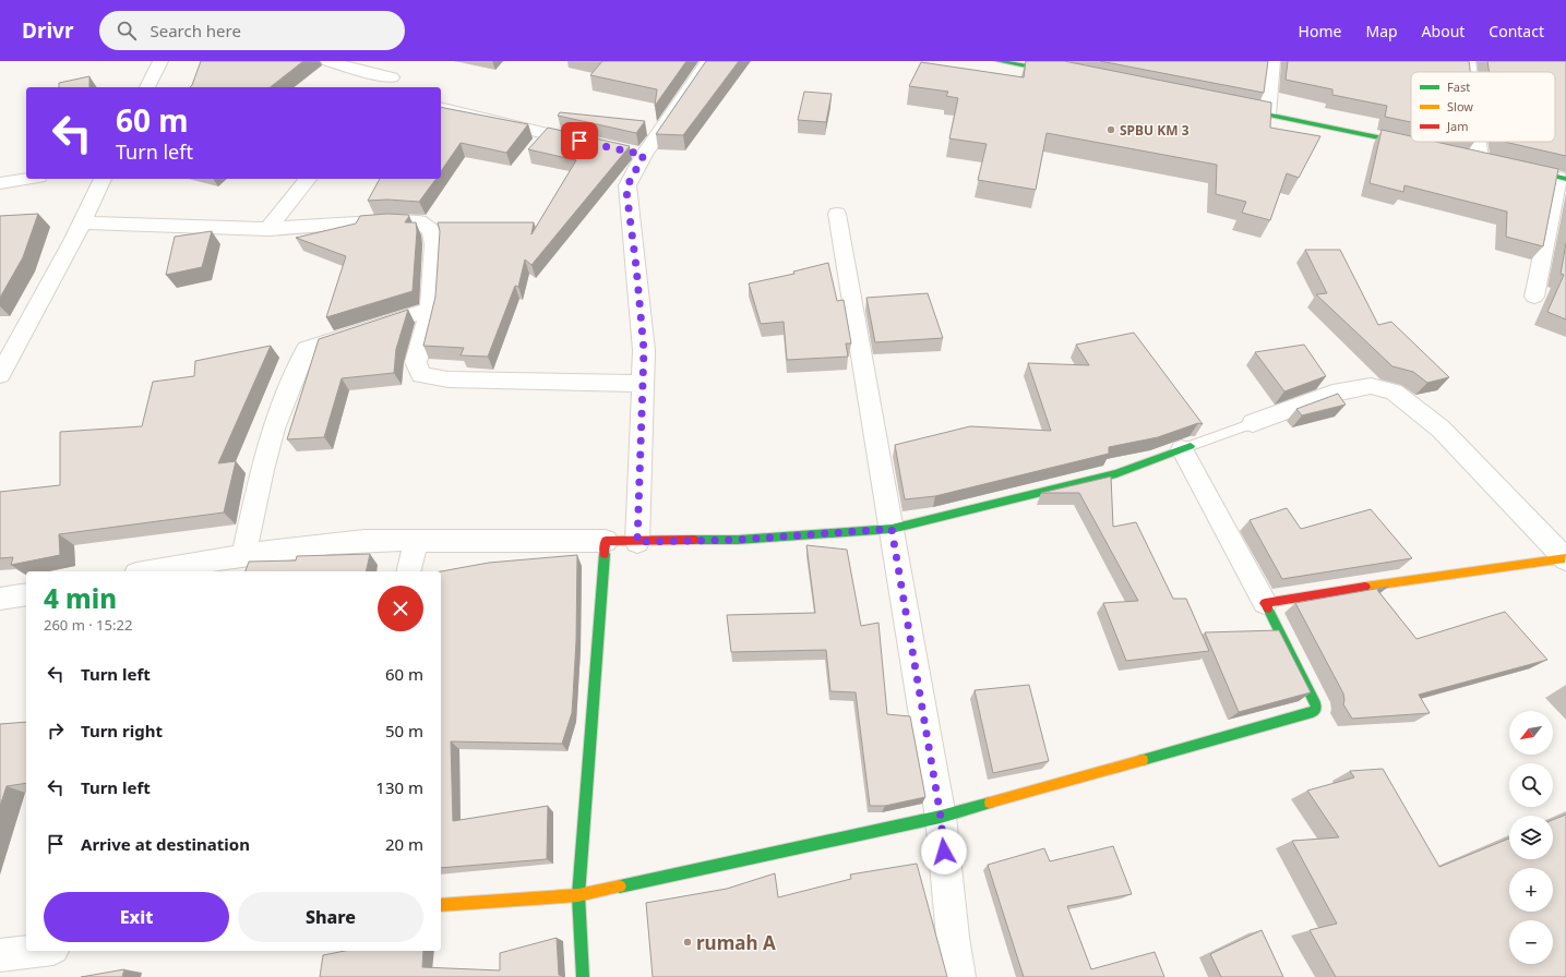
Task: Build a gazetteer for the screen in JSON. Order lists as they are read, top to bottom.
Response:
{
  "places": ["SPBU KM 3", "rumah A"],
  "legend": ["Fast", "Slow", "Jam"],
  "north": "bottom left",
  "page": {
    "header": "Drivr",
    "search": "Search here",
    "nav": [
      "Home",
      "Map",
      "About",
      "Contact"
    ],
    "turn": ["60 m", "Turn left"],
    "heading": ["4 min", "260 m · 15:22"],
    "list": [
      {
        "name": "Turn left",
        "value": "60 m"
      },
      {
        "name": "Turn right",
        "value": "50 m"
      },
      {
        "name": "Turn left",
        "value": "130 m"
      },
      {
        "name": "Arrive at destination",
        "value": "20 m"
      }
    ],
    "map_buttons": ["+", "−"],
    "buttons": ["Exit", "Share"]
  }
}
